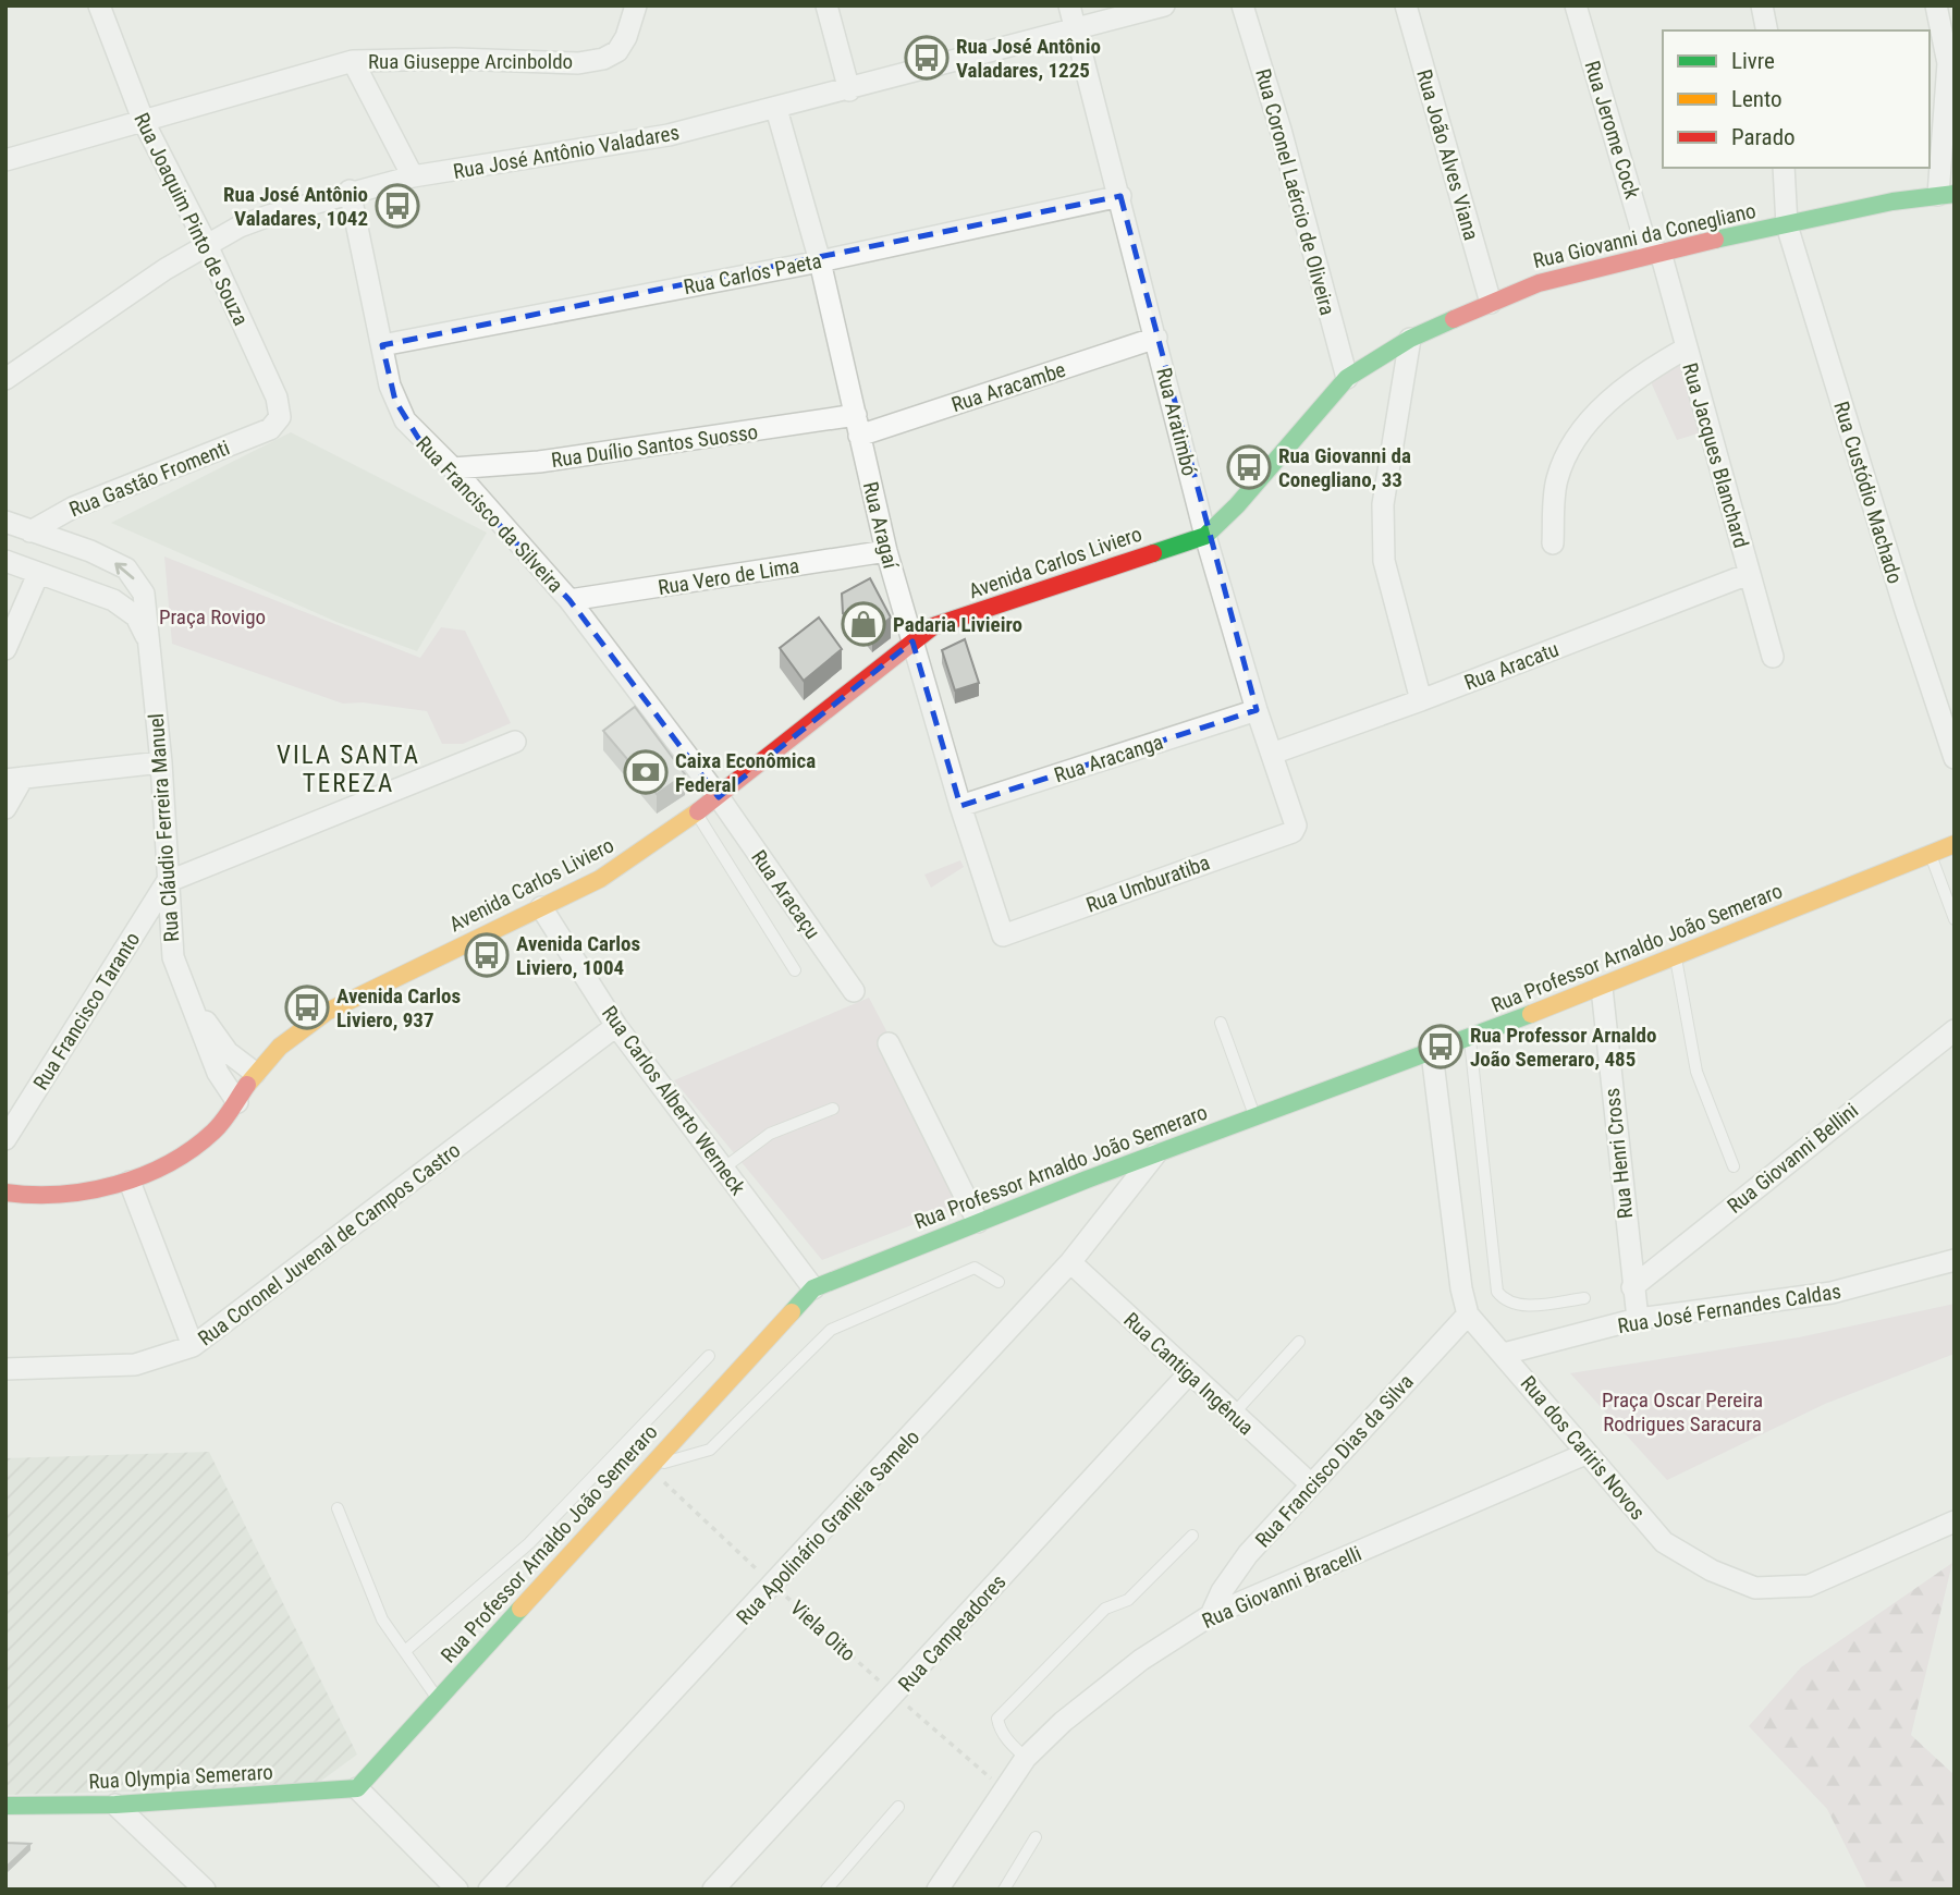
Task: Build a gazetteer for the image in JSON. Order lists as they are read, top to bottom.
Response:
{
  "streets": {
    "main road": [
      "Rua Giovanni da Conegliano",
      "Avenida Carlos Liviero",
      "Rua Professor Arnaldo João Semeraro",
      "Rua Olympia Semeraro"
    ],
    "street": [
      "Rua Giuseppe Arcinboldo",
      "Rua Jerome Cock",
      "Rua José Antônio Valadares",
      "Rua João Alves Viana",
      "Rua Coronel Laércio de Oliveira",
      "Rua Joaquim Pinto de Souza",
      "Rua Carlos Paeta",
      "Rua Aracambe",
      "Rua Aratimbó",
      "Rua Duílio Santos Suosso",
      "Rua Jacques Blanchard",
      "Rua Gastão Fromenti",
      "Rua Custódio Machado",
      "Rua Francisco da Silveira",
      "Rua Aragaí",
      "Rua Vero de Lima",
      "Rua Aracatu",
      "Rua Aracanga",
      "Rua Cláudio Ferreira Manuel",
      "Rua Umburatiba",
      "Rua Aracaçu",
      "Rua Francisco Taranto",
      "Rua Carlos Alberto Werneck",
      "Rua Henri Cross",
      "Rua Giovanni Bellini",
      "Rua Coronel Juvenal de Campos Castro",
      "Rua José Fernandes Caldas",
      "Rua Cantiga Ingênua",
      "Rua dos Cariris Novos",
      "Rua Francisco Dias da Silva",
      "Rua Apolinário Granjeia Samelo",
      "Rua Giovanni Bracelli",
      "Rua Campeadores"
    ],
    "path": ["Viela Oito"]
  },
  "crossings": [
    ["Rua Giuseppe Arcinboldo", "Rua Joaquim Pinto de Souza"],
    ["Rua Jerome Cock", "Rua Giovanni da Conegliano"],
    ["Rua Jerome Cock", "Rua Jacques Blanchard"],
    ["Rua José Antônio Valadares", "Rua Joaquim Pinto de Souza"],
    ["Rua José Antônio Valadares", "Rua Aratimbó"],
    ["Rua José Antônio Valadares", "Rua Francisco da Silveira"],
    ["Rua José Antônio Valadares", "Rua Aragaí"],
    ["Rua João Alves Viana", "Rua Giovanni da Conegliano"],
    ["Rua Coronel Laércio de Oliveira", "Rua Giovanni da Conegliano"],
    ["Rua Joaquim Pinto de Souza", "Rua Gastão Fromenti"],
    ["Rua Giovanni da Conegliano", "Rua Aratimbó"],
    ["Rua Giovanni da Conegliano", "Rua Jacques Blanchard"],
    ["Rua Giovanni da Conegliano", "Rua Custódio Machado"],
    ["Rua Giovanni da Conegliano", "Avenida Carlos Liviero"],
    ["Rua Carlos Paeta", "Rua Aratimbó"],
    ["Rua Carlos Paeta", "Rua Francisco da Silveira"],
    ["Rua Carlos Paeta", "Rua Aragaí"],
    ["Rua Aracambe", "Rua Aratimbó"],
    ["Rua Aracambe", "Rua Duílio Santos Suosso"],
    ["Rua Aracambe", "Rua Aragaí"],
    ["Rua Aratimbó", "Avenida Carlos Liviero"],
    ["Rua Aratimbó", "Rua Aracatu"],
    ["Rua Aratimbó", "Rua Aracanga"],
    ["Rua Aratimbó", "Rua Umburatiba"],
    ["Rua Duílio Santos Suosso", "Rua Francisco da Silveira"],
    ["Rua Duílio Santos Suosso", "Rua Aragaí"],
    ["Rua Jacques Blanchard", "Rua Aracatu"],
    ["Rua Gastão Fromenti", "Rua Cláudio Ferreira Manuel"],
    ["Rua Francisco da Silveira", "Avenida Carlos Liviero"],
    ["Rua Francisco da Silveira", "Rua Vero de Lima"],
    ["Rua Francisco da Silveira", "Rua Aracaçu"],
    ["Rua Aragaí", "Avenida Carlos Liviero"],
    ["Rua Aragaí", "Rua Vero de Lima"],
    ["Rua Aragaí", "Rua Aracanga"],
    ["Rua Aragaí", "Rua Umburatiba"],
    ["Avenida Carlos Liviero", "Rua Cláudio Ferreira Manuel"],
    ["Avenida Carlos Liviero", "Rua Aracaçu"],
    ["Avenida Carlos Liviero", "Rua Carlos Alberto Werneck"],
    ["Rua Cláudio Ferreira Manuel", "Rua Francisco Taranto"],
    ["Rua Professor Arnaldo João Semeraro", "Rua Carlos Alberto Werneck"],
    ["Rua Professor Arnaldo João Semeraro", "Rua Henri Cross"],
    ["Rua Professor Arnaldo João Semeraro", "Rua Apolinário Granjeia Samelo"],
    ["Rua Professor Arnaldo João Semeraro", "Viela Oito"],
    ["Rua Professor Arnaldo João Semeraro", "Rua Olympia Semeraro"],
    ["Rua Carlos Alberto Werneck", "Rua Coronel Juvenal de Campos Castro"],
    ["Rua Henri Cross", "Rua Giovanni Bellini"],
    ["Rua Henri Cross", "Rua José Fernandes Caldas"],
    ["Rua José Fernandes Caldas", "Rua dos Cariris Novos"],
    ["Rua Cantiga Ingênua", "Rua Francisco Dias da Silva"],
    ["Rua Cantiga Ingênua", "Rua Apolinário Granjeia Samelo"],
    ["Rua Cantiga Ingênua", "Rua Campeadores"],
    ["Rua dos Cariris Novos", "Rua Francisco Dias da Silva"],
    ["Rua dos Cariris Novos", "Rua Giovanni Bracelli"],
    ["Rua Francisco Dias da Silva", "Rua Giovanni Bracelli"],
    ["Rua Apolinário Granjeia Samelo", "Viela Oito"],
    ["Rua Giovanni Bracelli", "Viela Oito"],
    ["Viela Oito", "Rua Campeadores"]
  ],
  "districts": ["VILA SANTA TEREZA"],
  "parks": ["Praça Rovigo", "Praça Oscar Pereira Rodrigues Saracura"],
  "places": {
    "bus stop": [
      "Rua José Antônio Valadares, 1225",
      "Rua José Antônio Valadares, 1042",
      "Rua Giovanni da Conegliano, 33",
      "Avenida Carlos Liviero, 1004",
      "Avenida Carlos Liviero, 937",
      "Rua Professor Arnaldo João Semeraro, 485"
    ],
    "shop": ["Padaria Livieiro"],
    "bank": ["Caixa Econômica Federal"]
  },
  "legend": ["Livre", "Lento", "Parado"]
}
